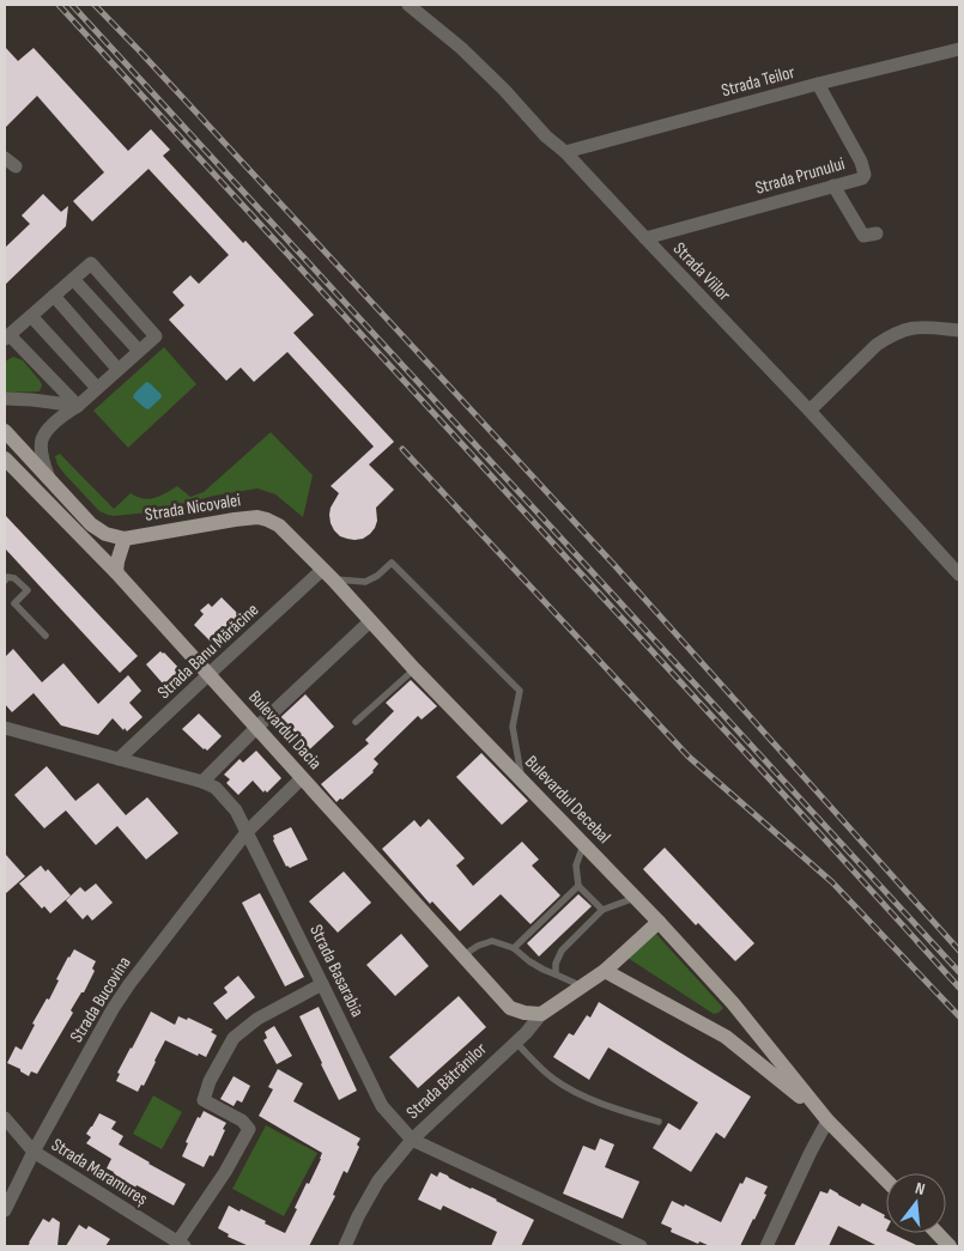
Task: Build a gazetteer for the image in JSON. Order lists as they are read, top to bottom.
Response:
{
  "streets": {
    "main road": [
      "Strada Nicovalei",
      "Bulevardul Dacia",
      "Bulevardul Decebal",
      "Strada Bătrânilor"
    ],
    "street": [
      "Strada Teilor",
      "Strada Prunului",
      "Strada Viilor",
      "Strada Banu Mărăcine",
      "Strada Basarabia",
      "Strada Bucovina",
      "Strada Maramureș"
    ]
  },
  "crossings": [
    ["Strada Teilor", "Strada Prunului"],
    ["Strada Teilor", "Strada Viilor"],
    ["Strada Prunului", "Strada Viilor"],
    ["Strada Nicovalei", "Bulevardul Decebal"],
    ["Strada Banu Mărăcine", "Bulevardul Dacia"],
    ["Strada Banu Mărăcine", "Bulevardul Decebal"],
    ["Strada Banu Mărăcine", "Strada Basarabia"],
    ["Bulevardul Dacia", "Strada Bucovina"],
    ["Bulevardul Dacia", "Strada Bătrânilor"],
    ["Bulevardul Decebal", "Strada Bătrânilor"],
    ["Strada Basarabia", "Strada Bucovina"],
    ["Strada Basarabia", "Strada Bătrânilor"],
    ["Strada Bucovina", "Strada Maramureș"]
  ],
  "north": "top"
}
